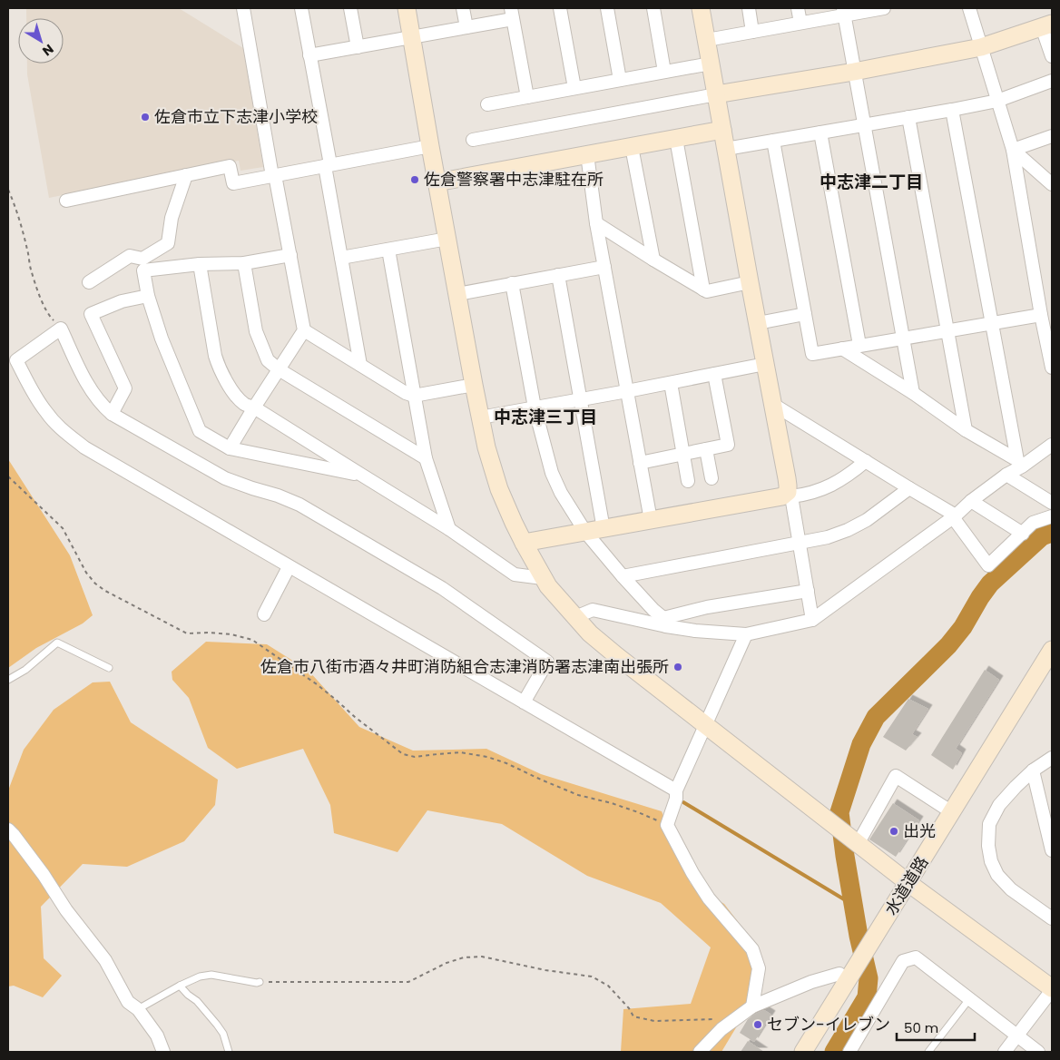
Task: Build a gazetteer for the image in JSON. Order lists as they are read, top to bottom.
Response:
{
  "streets": {
    "street": ["水道道路"]
  },
  "districts": ["中志津二丁目", "中志津三丁目"],
  "places": [
    "佐倉市立下志津小学校",
    "佐倉警察署中志津駐在所",
    "佐倉市八街市酒々井町消防組合志津消防署志津南出張所",
    "出光",
    "セブン-イレブン"
  ],
  "scale_bar": "50 m",
  "north": "bottom right"
}
